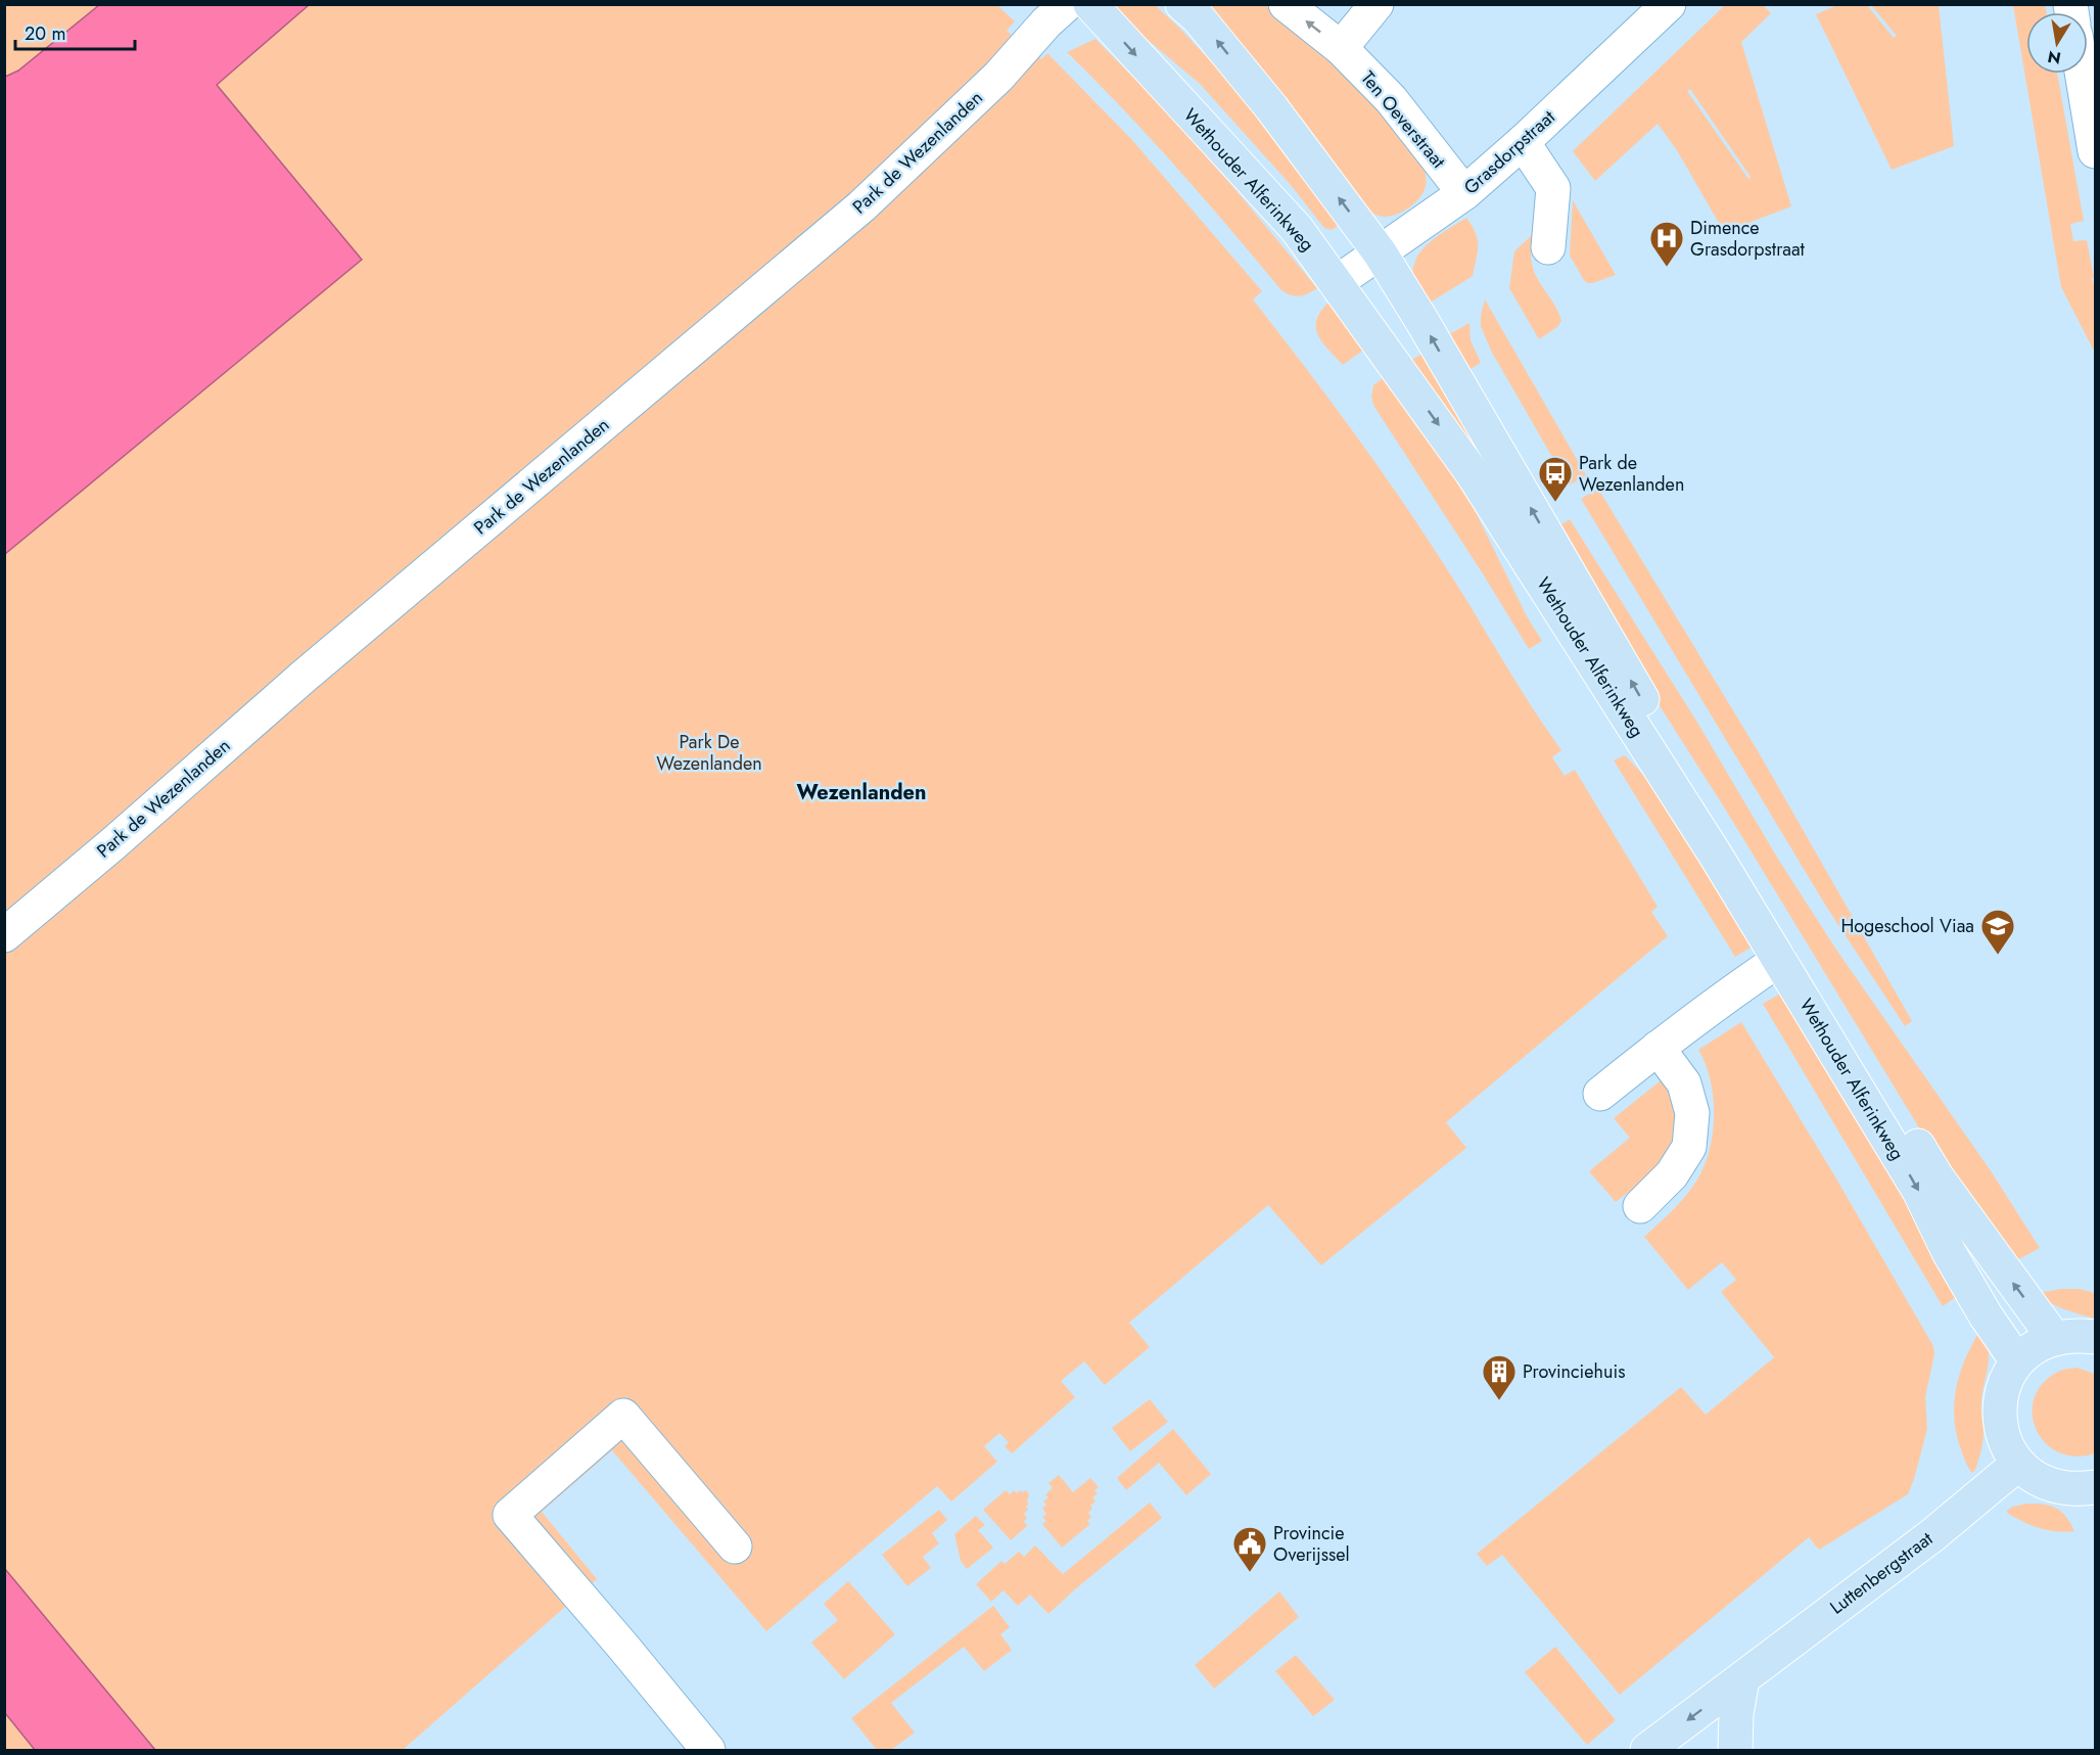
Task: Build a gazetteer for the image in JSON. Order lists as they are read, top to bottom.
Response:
{
  "streets": {
    "main road": ["Wethouder Alferinkweg", "Luttenbergstraat"],
    "street": ["Ten Oeverstraat", "Park de Wezenlanden", "Grasdorpstraat"]
  },
  "crossings": [
    ["Ten Oeverstraat", "Grasdorpstraat"],
    ["Grasdorpstraat", "Wethouder Alferinkweg"]
  ],
  "districts": ["Wezenlanden"],
  "parks": ["Park De Wezenlanden"],
  "places": {
    "hospital": ["Dimence Grasdorpstraat"],
    "bus stop": ["Park de Wezenlanden"],
    "school or university": ["Hogeschool Viaa"],
    "building": ["Provinciehuis"],
    "public building": ["Provincie Overijssel"]
  },
  "scale_bar": "20 m",
  "north": "bottom"
}
